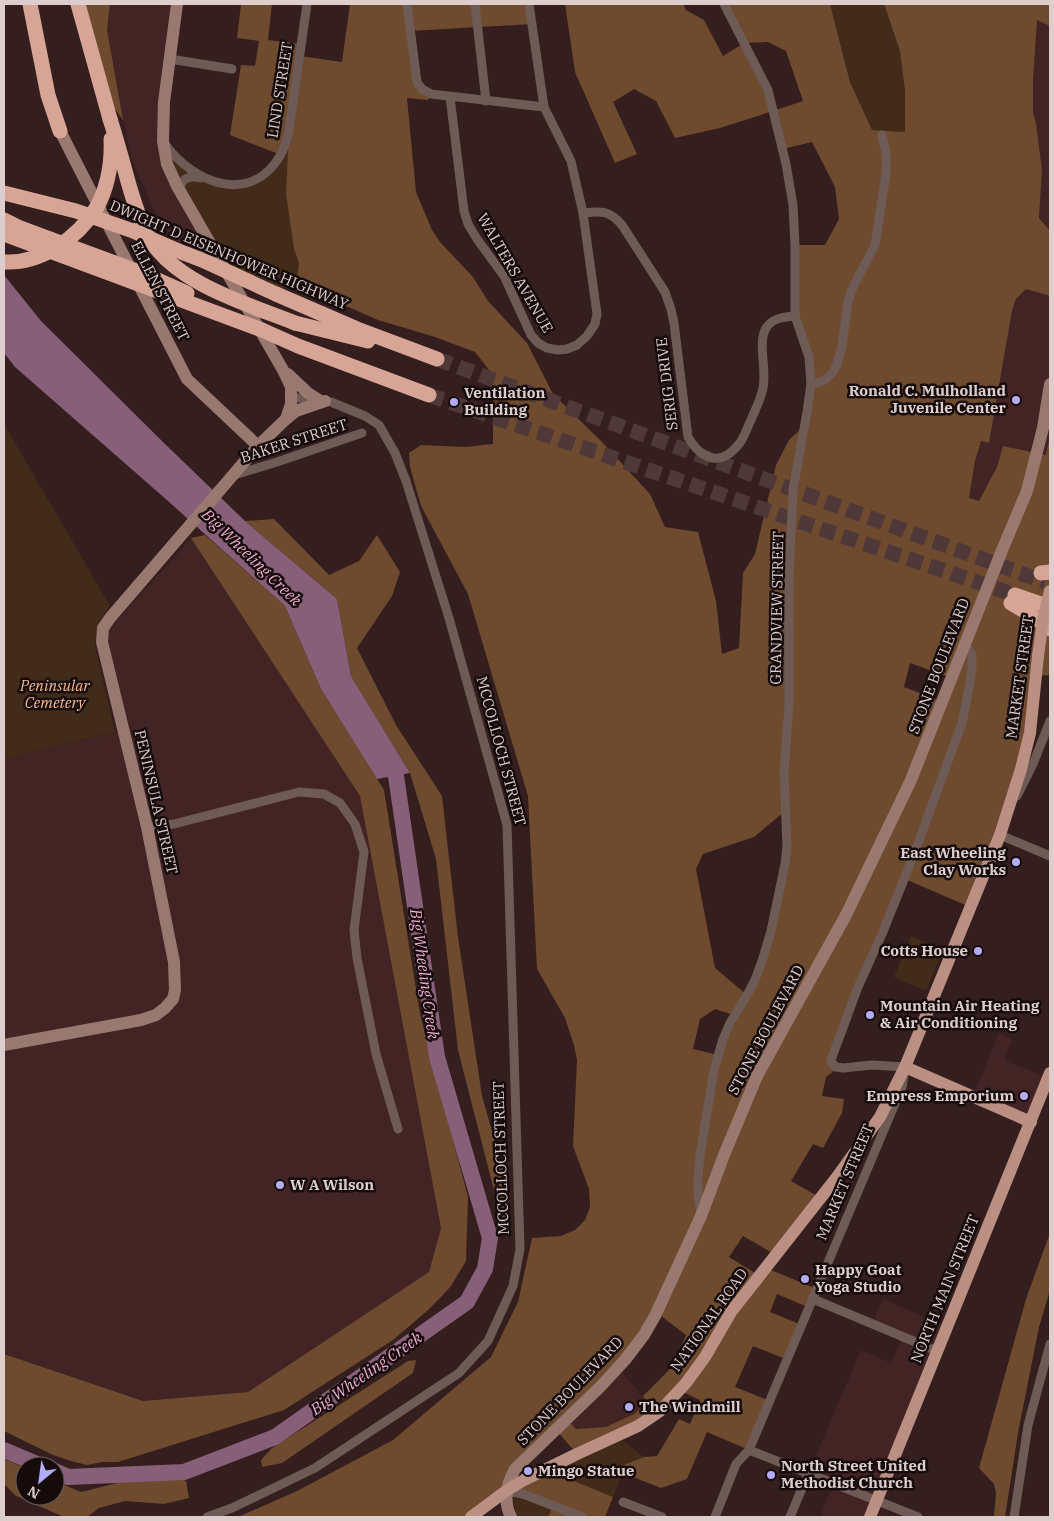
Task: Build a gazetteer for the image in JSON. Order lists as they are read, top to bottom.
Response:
{
  "streets": {
    "highway": ["DWIGHT D EISENHOWER HIGHWAY"],
    "main road": ["MARKET STREET", "NORTH MAIN STREET", "NATIONAL ROAD"],
    "street": [
      "LIND STREET",
      "WALTERS AVENUE",
      "ELLEN STREET",
      "SERIG DRIVE",
      "BAKER STREET",
      "GRANDVIEW STREET",
      "STONE BOULEVARD",
      "MCCOLLOCH STREET",
      "PENINSULA STREET"
    ]
  },
  "crossings": [
    ["WALTERS AVENUE", "SERIG DRIVE"],
    ["ELLEN STREET", "PENINSULA STREET"],
    ["SERIG DRIVE", "GRANDVIEW STREET"],
    ["BAKER STREET", "PENINSULA STREET"],
    ["GRANDVIEW STREET", "STONE BOULEVARD"],
    ["STONE BOULEVARD", "NATIONAL ROAD"],
    ["MARKET STREET", "NATIONAL ROAD"],
    ["MCCOLLOCH STREET", "PENINSULA STREET"]
  ],
  "water": ["Big Wheeling Creek"],
  "parks": ["Peninsular Cemetery"],
  "places": [
    "Ronald C. Mulholland Juvenile Center",
    "Ventilation Building",
    "East Wheeling Clay Works",
    "Cotts House",
    "Mountain Air Heating & Air Conditioning",
    "Empress Emporium",
    "W A Wilson",
    "Happy Goat Yoga Studio",
    "The Windmill",
    "Mingo Statue",
    "North Street United Methodist Church"
  ],
  "north": "bottom left"
}
